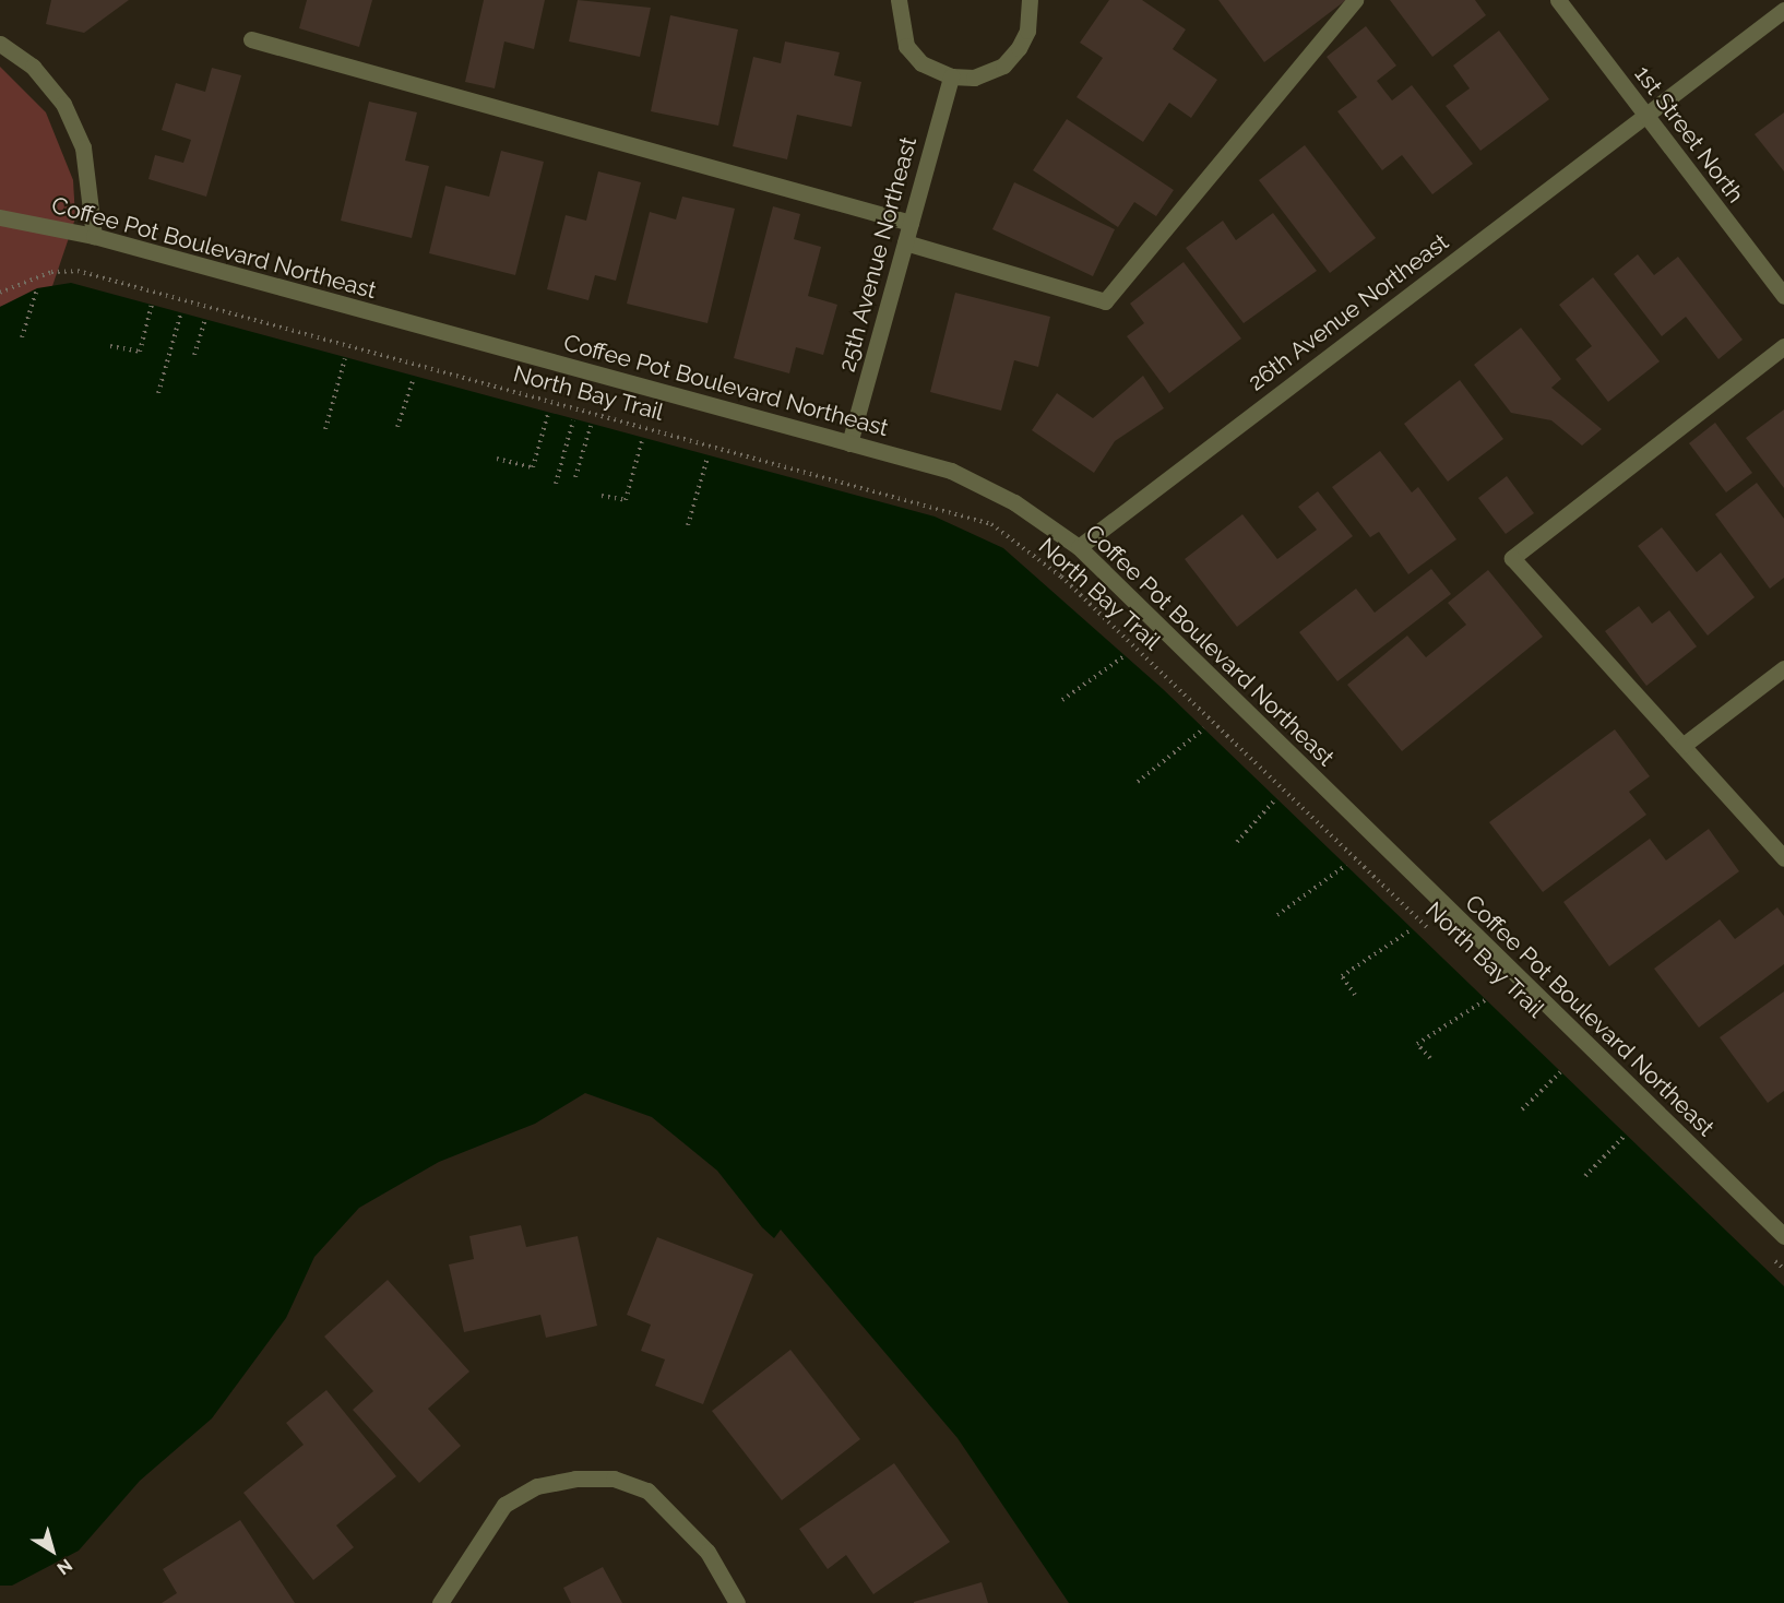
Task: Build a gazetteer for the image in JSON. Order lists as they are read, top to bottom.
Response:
{
  "streets": {
    "street": [
      "1st Street North",
      "Coffee Pot Boulevard Northeast",
      "25th Avenue Northeast",
      "26th Avenue Northeast"
    ],
    "path": ["North Bay Trail"]
  },
  "crossings": [
    ["1st Street North", "26th Avenue Northeast"],
    ["Coffee Pot Boulevard Northeast", "25th Avenue Northeast"],
    ["Coffee Pot Boulevard Northeast", "26th Avenue Northeast"]
  ],
  "north": "bottom right"
}
